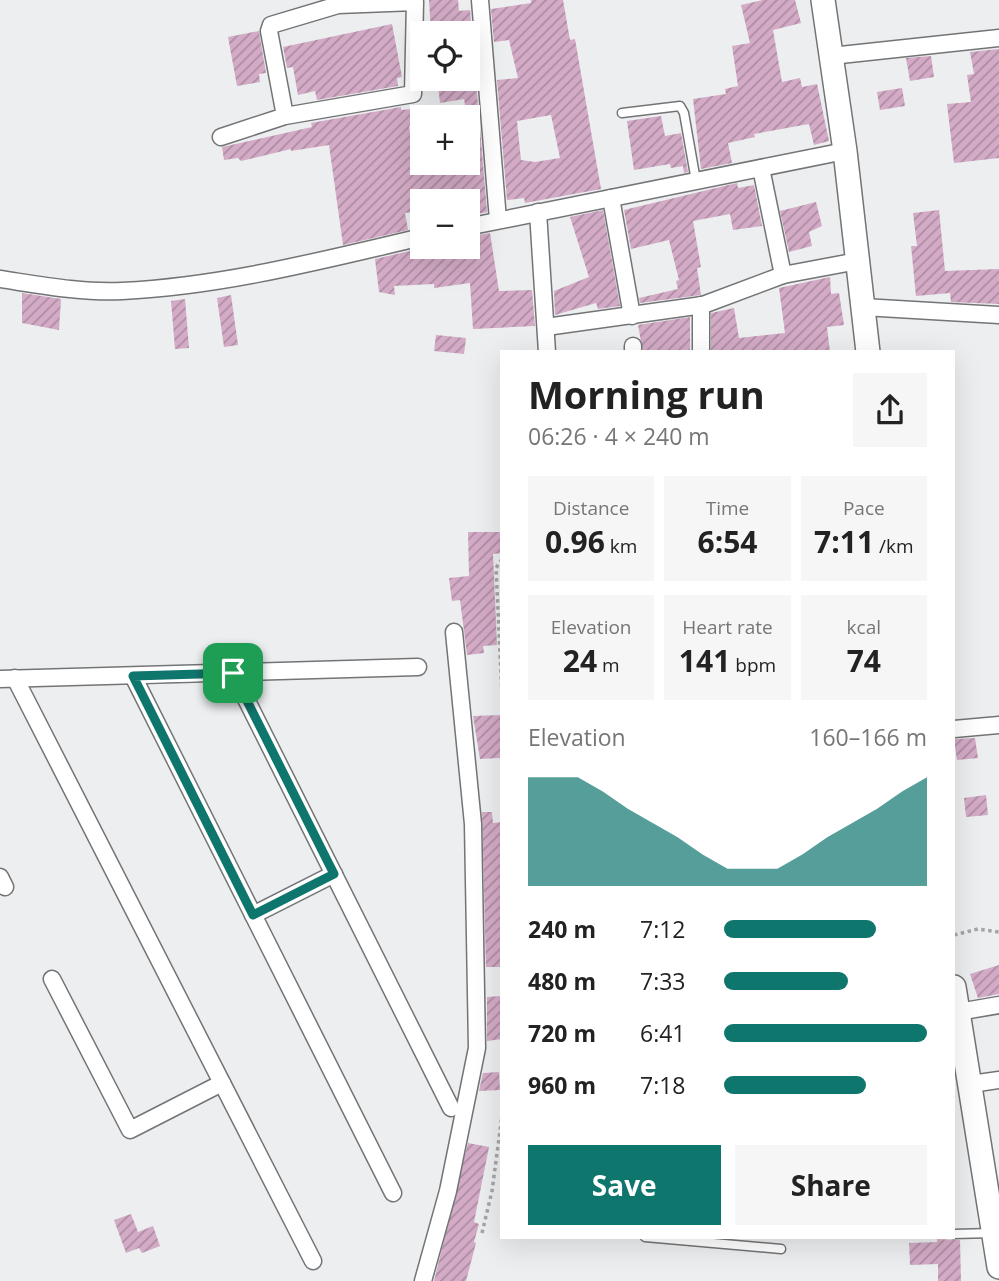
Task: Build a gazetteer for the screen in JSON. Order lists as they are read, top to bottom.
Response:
{
  "page": {
    "map_buttons": ["+", "−"],
    "heading": ["Morning run", "06:26 · 4 × 240 m"],
    "stats": [
      ["Distance", "0.96 km"],
      ["Time", "6:54"],
      ["Pace", "7:11 /km"],
      ["Elevation", "24 m"],
      ["Heart rate", "141 bpm"],
      ["kcal", "74"]
    ],
    "chart": ["Elevation", "160–166 m"],
    "list": [
      {
        "name": "240 m",
        "note": "7:12"
      },
      {
        "name": "480 m",
        "note": "7:33"
      },
      {
        "name": "720 m",
        "note": "6:41"
      },
      {
        "name": "960 m",
        "note": "7:18"
      }
    ],
    "buttons": ["Save", "Share"]
  }
}
